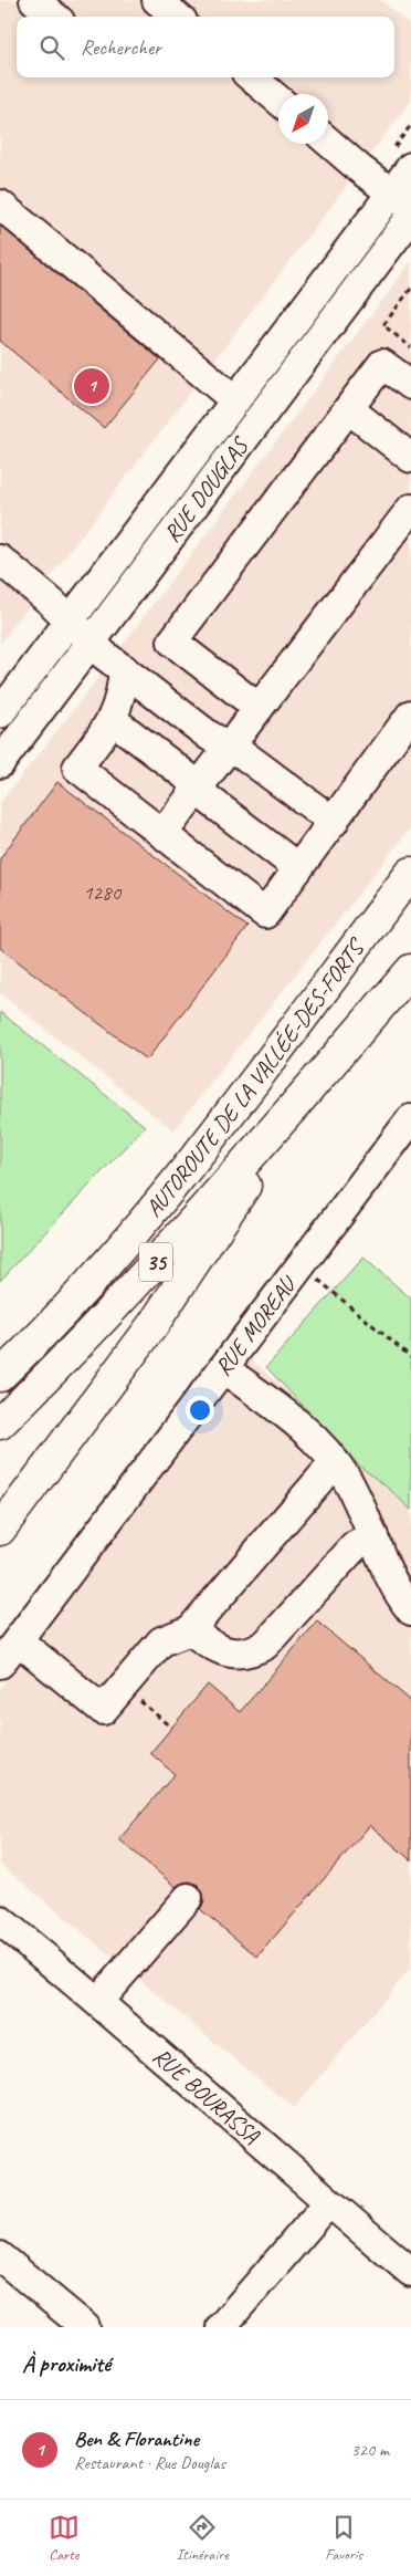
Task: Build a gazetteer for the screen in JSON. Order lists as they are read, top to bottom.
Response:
{
  "streets": {
    "highway": ["AUTOROUTE DE LA VALLÉE-DES-FORTS", "35"],
    "street": ["RUE DOUGLAS", "RUE MOREAU", "RUE BOURASSA"]
  },
  "house_numbers": ["1280"],
  "north": "bottom left",
  "page": {
    "search": "Rechercher",
    "pins": "1",
    "heading": "À proximité",
    "list": [
      {
        "mark": "1",
        "name": "Ben & Florantine",
        "note": "Restaurant · Rue Douglas",
        "value": "320 m"
      }
    ],
    "nav": ["Carte", "Itinéraire", "Favoris"]
  }
}
